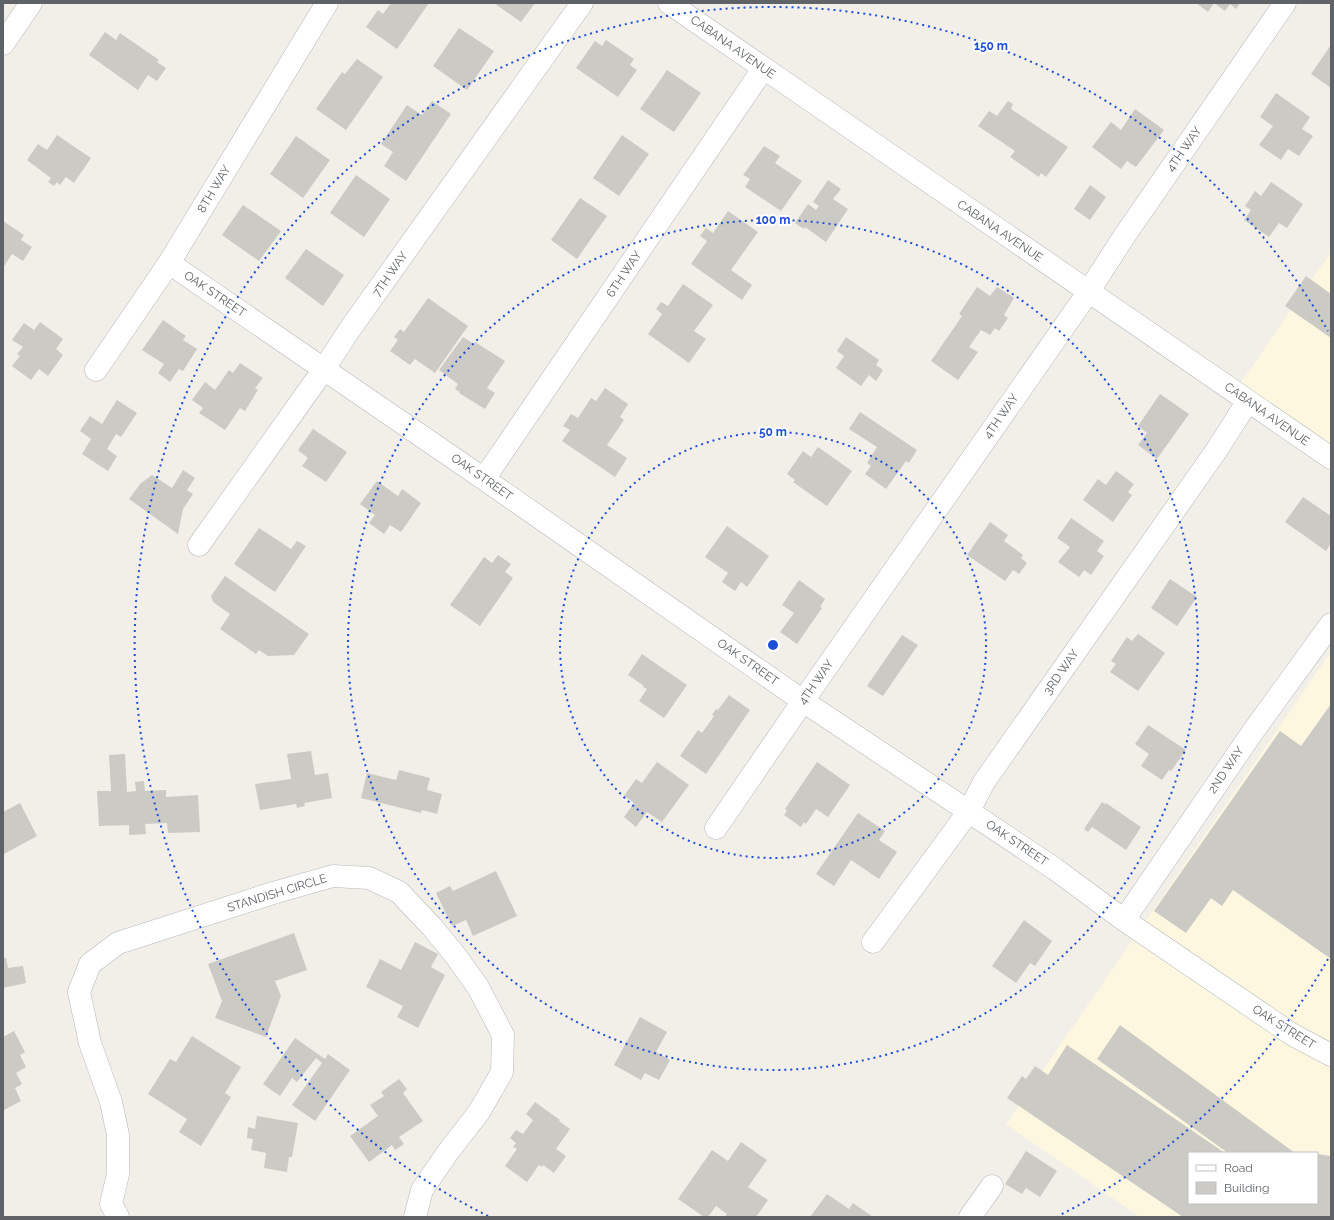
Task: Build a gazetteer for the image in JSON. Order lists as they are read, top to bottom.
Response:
{
  "streets": {
    "street": [
      "CABANA AVENUE",
      "4TH WAY",
      "8TH WAY",
      "7TH WAY",
      "6TH WAY",
      "OAK STREET",
      "3RD WAY",
      "2ND WAY",
      "STANDISH CIRCLE"
    ]
  },
  "crossings": [
    ["CABANA AVENUE", "4TH WAY"],
    ["CABANA AVENUE", "6TH WAY"],
    ["CABANA AVENUE", "3RD WAY"],
    ["4TH WAY", "OAK STREET"],
    ["8TH WAY", "OAK STREET"],
    ["7TH WAY", "OAK STREET"],
    ["6TH WAY", "OAK STREET"],
    ["OAK STREET", "3RD WAY"],
    ["OAK STREET", "2ND WAY"]
  ],
  "legend": ["Road", "Building"],
  "rings": ["150 m", "100 m", "50 m"]
}
